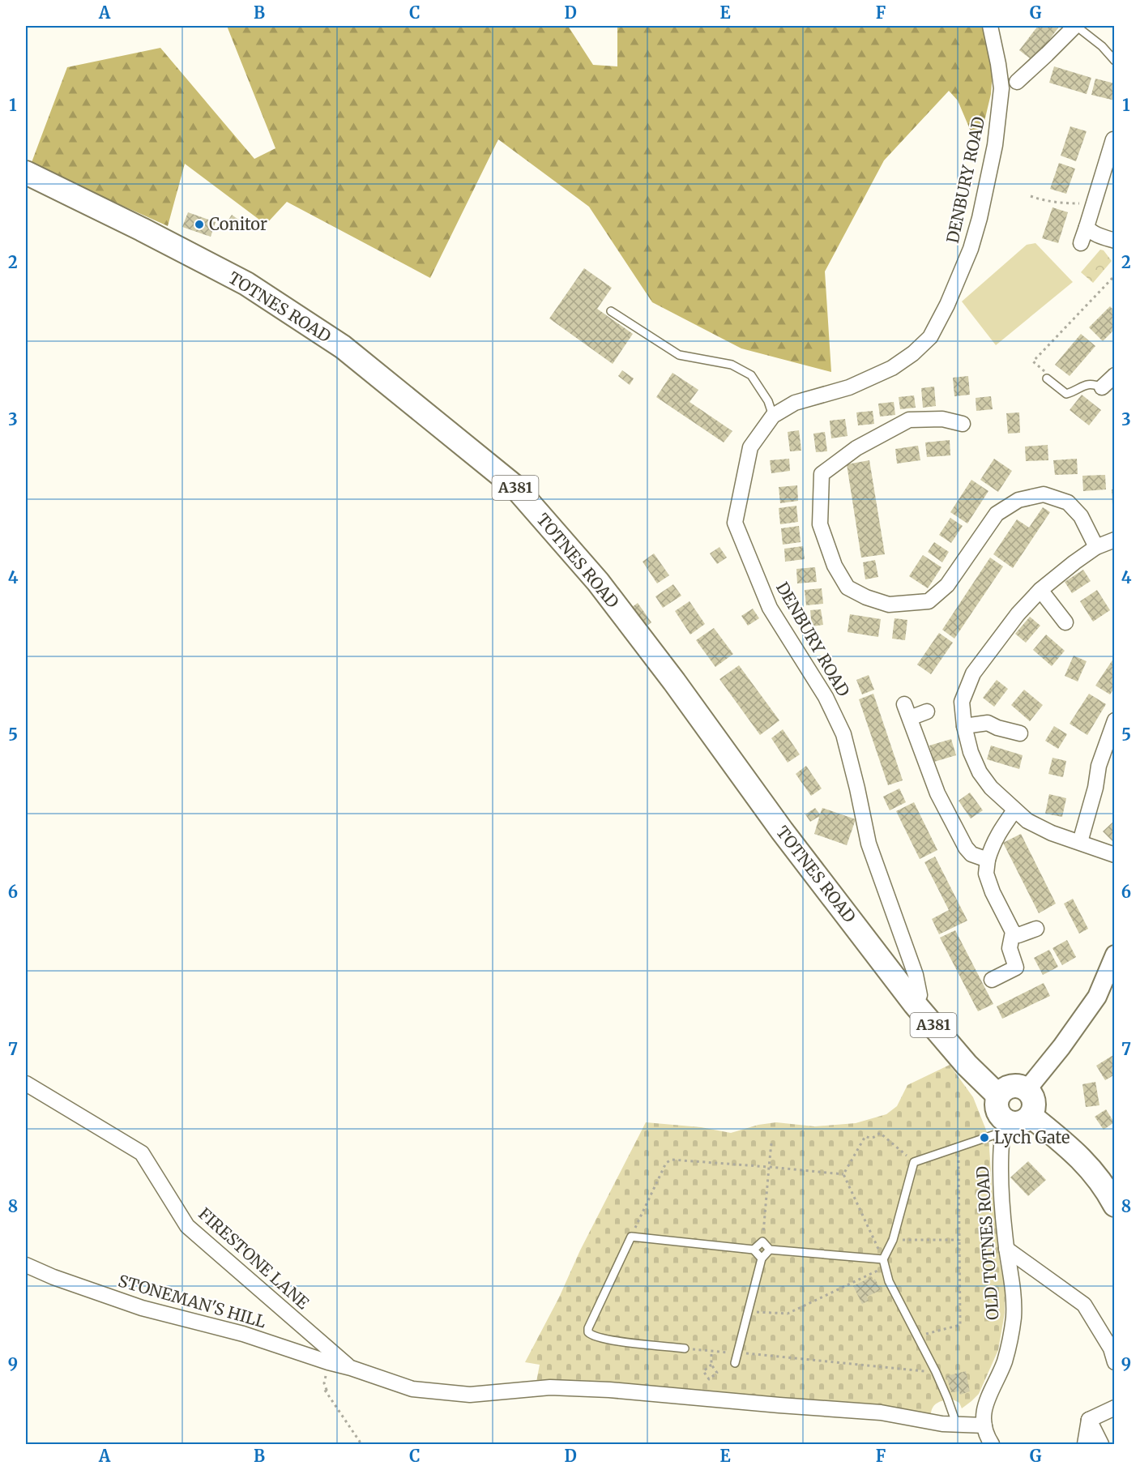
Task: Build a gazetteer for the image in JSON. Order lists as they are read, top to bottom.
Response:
{
  "streets": {
    "main road": ["TOTNES ROAD", "A381"],
    "street": [
      "DENBURY ROAD",
      "OLD TOTNES ROAD",
      "FIRESTONE LANE",
      "STONEMAN'S HILL"
    ]
  },
  "crossings": [
    ["DENBURY ROAD", "TOTNES ROAD"],
    ["TOTNES ROAD", "OLD TOTNES ROAD"],
    ["OLD TOTNES ROAD", "STONEMAN'S HILL"],
    ["FIRESTONE LANE", "STONEMAN'S HILL"]
  ],
  "places": ["Conitor", "Lych Gate"],
  "grid": {
    "columns": [
      "A",
      "B",
      "C",
      "D",
      "E",
      "F",
      "G"
    ],
    "rows": [
      "1",
      "2",
      "3",
      "4",
      "5",
      "6",
      "7",
      "8",
      "9"
    ]
  }
}
